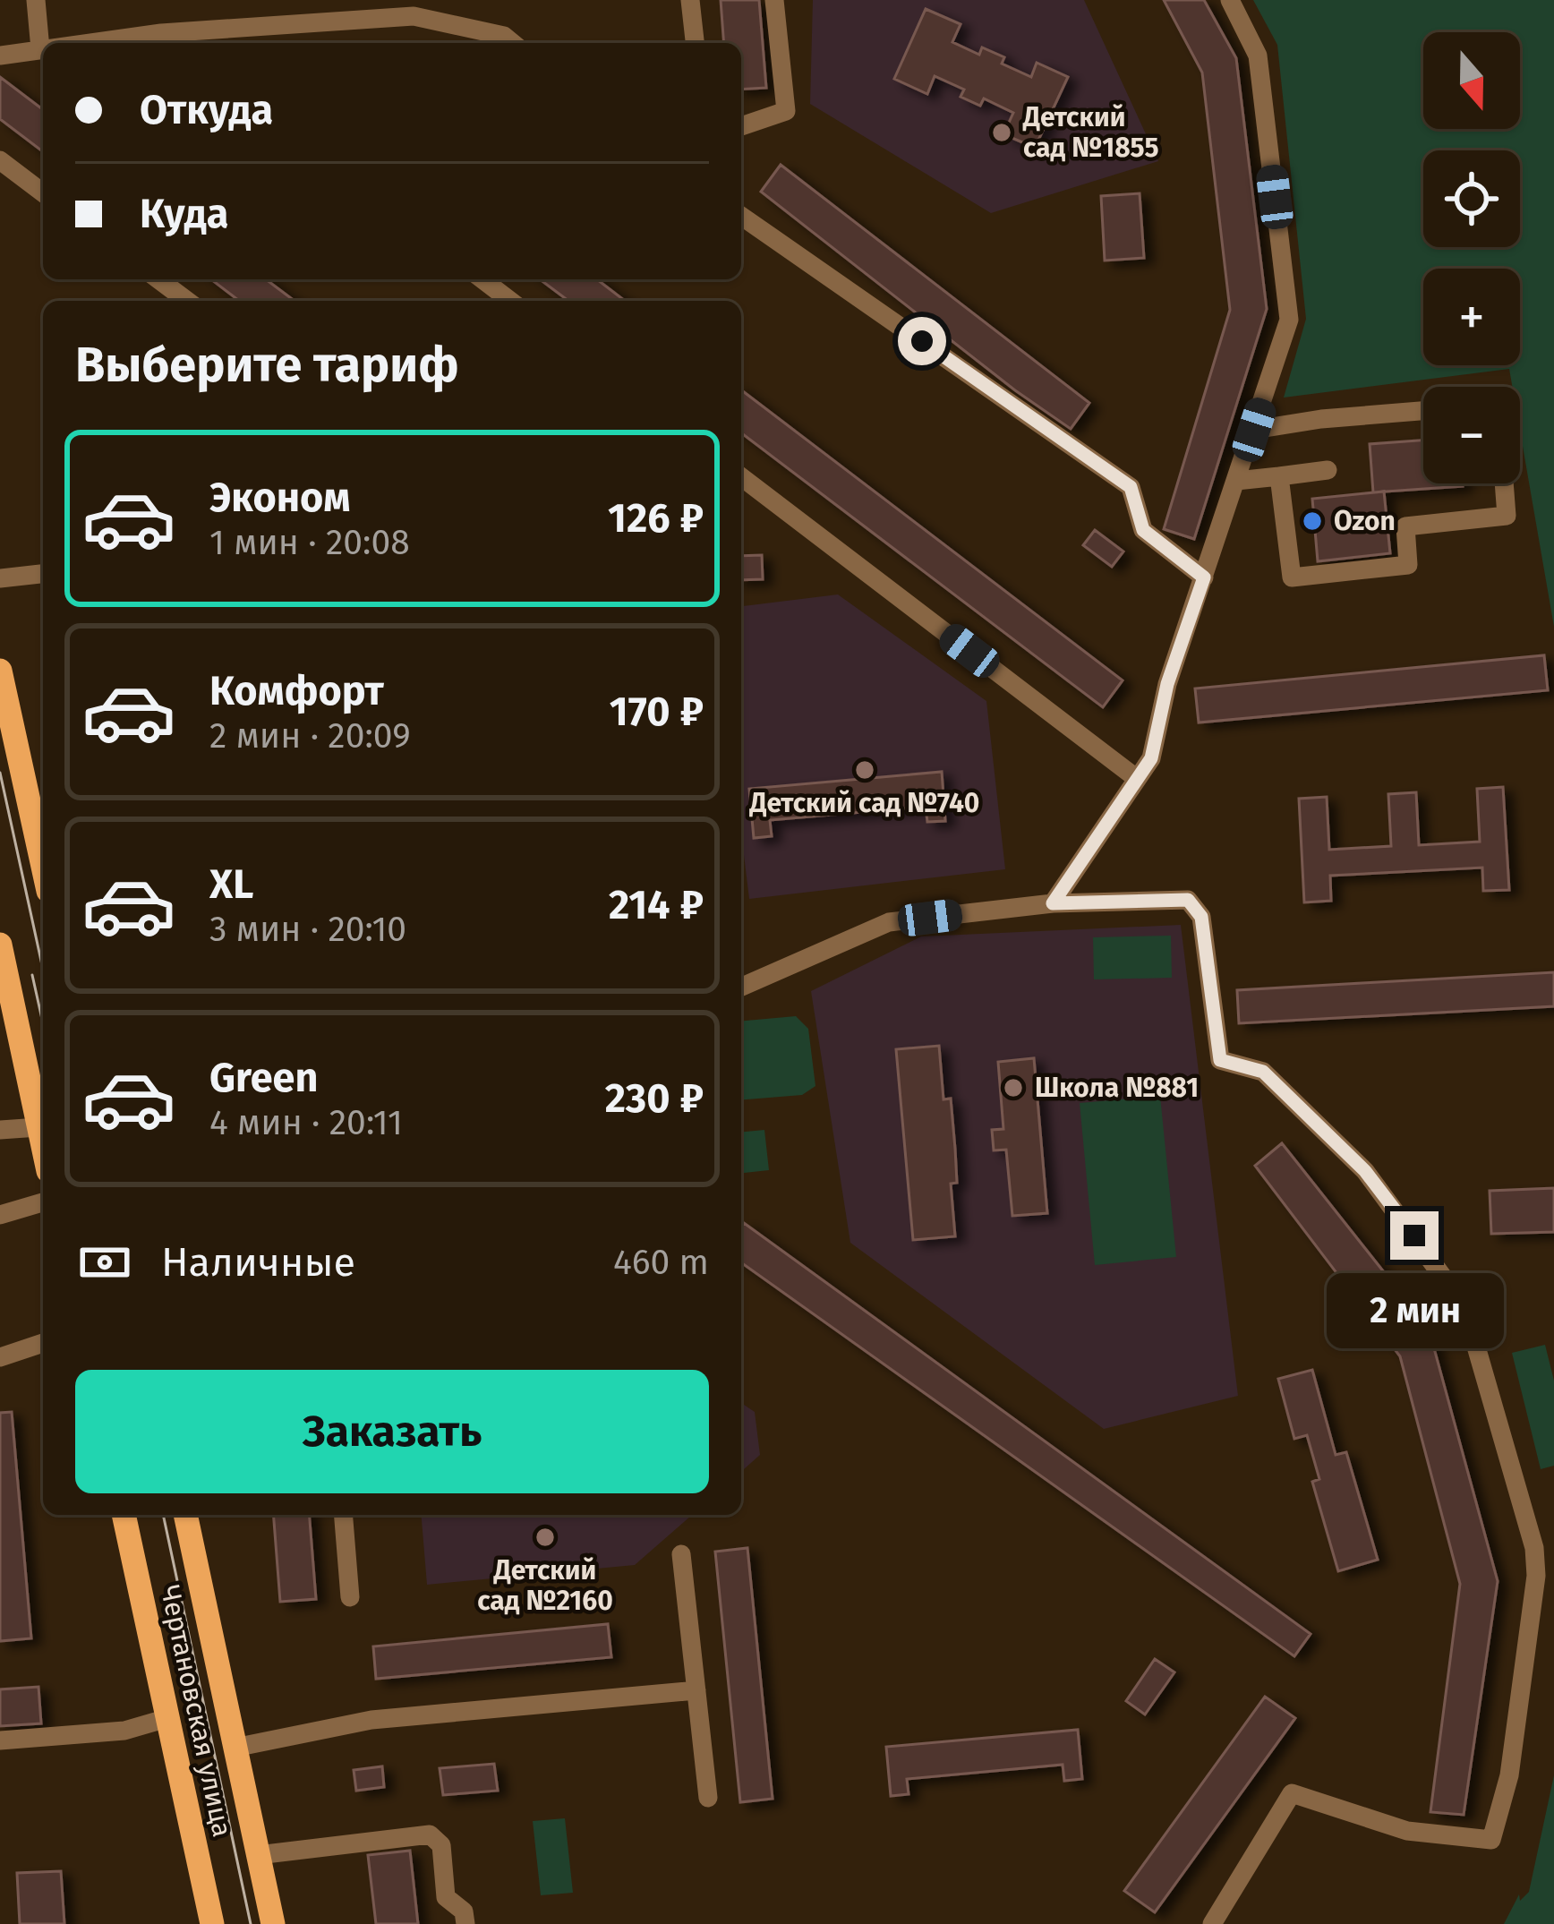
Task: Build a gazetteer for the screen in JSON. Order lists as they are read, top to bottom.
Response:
{
  "streets": {
    "main road": ["Чертановская улица"]
  },
  "places": [
    "Детский сад №1855",
    "Ozon",
    "Детский сад №740",
    "Школа №881",
    "Детский сад №2160"
  ],
  "north": "bottom",
  "page": {
    "map_buttons": ["+", "−"],
    "banner": ["Откуда", "Куда"],
    "heading": "Выберите тариф",
    "list": [
      {
        "name": "Эконом",
        "note": "1 мин · 20:08",
        "value": "126 ₽"
      },
      {
        "name": "Комфорт",
        "note": "2 мин · 20:09",
        "value": "170 ₽"
      },
      {
        "name": "XL",
        "note": "3 мин · 20:10",
        "value": "214 ₽"
      },
      {
        "name": "Green",
        "note": "4 мин · 20:11",
        "value": "230 ₽"
      }
    ],
    "pay": ["Наличные", "460 m"],
    "bubble": "2 мин",
    "buttons": "Заказать"
  }
}
